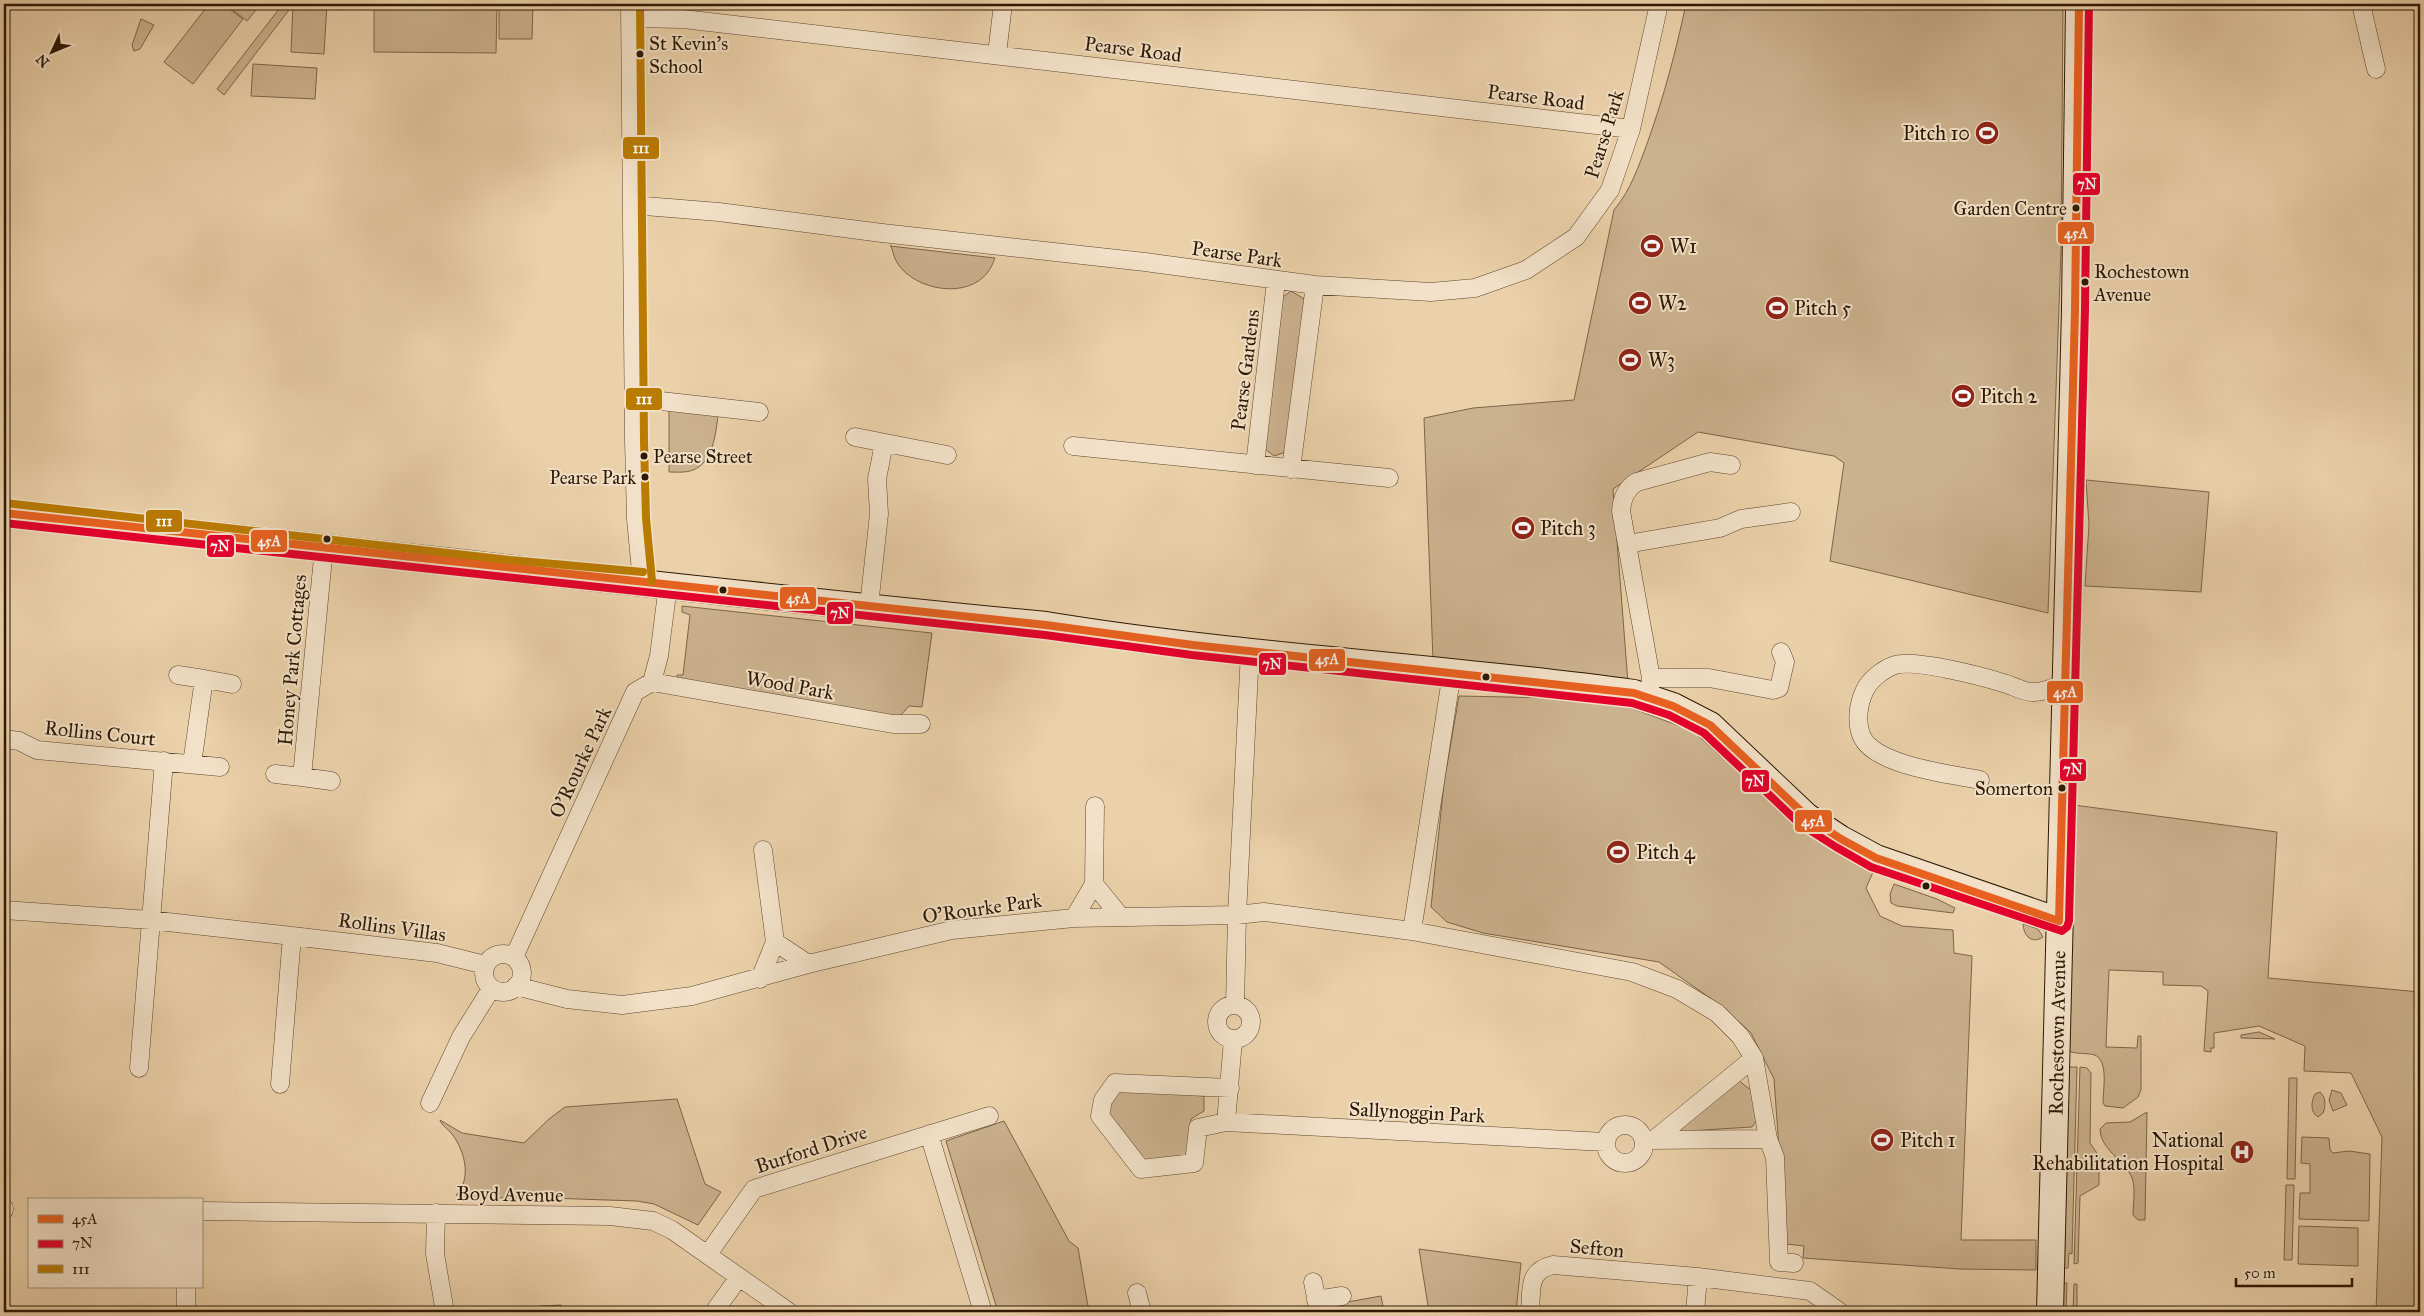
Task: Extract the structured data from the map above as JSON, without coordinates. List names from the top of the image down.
{
  "streets": {
    "street": [
      "Pearse Road",
      "Pearse Park",
      "Pearse Gardens",
      "Honey Park Cottages",
      "Wood Park",
      "Rollins Court",
      "O'Rourke Park",
      "Rollins Villas",
      "Rochestown Avenue",
      "Sallynoggin Park",
      "Burford Drive",
      "Boyd Avenue",
      "Sefton"
    ]
  },
  "crossings": [
    ["Pearse Road", "Pearse Park"],
    ["Pearse Park", "Pearse Gardens"],
    ["Wood Park", "O'Rourke Park"],
    ["Rollins Court", "Rollins Villas"],
    ["O'Rourke Park", "Rollins Villas"],
    ["Burford Drive", "Boyd Avenue"]
  ],
  "places": {
    "other": [
      "St Kevin's School",
      "Garden Centre",
      "Rochestown Avenue",
      "Pearse Street",
      "Pearse Park",
      "Somerton"
    ],
    "sports": [
      "Pitch 10",
      "W1",
      "W2",
      "Pitch 5",
      "W3",
      "Pitch 2",
      "Pitch 3",
      "Pitch 4",
      "Pitch 1"
    ],
    "hospital": ["National Rehabilitation Hospital"]
  },
  "lines": ["transit line 45A", "transit line 7N", "transit line 111"],
  "legend": ["45A", "7N", "111"],
  "scale_bar": "50 m",
  "north": "bottom left"
}
